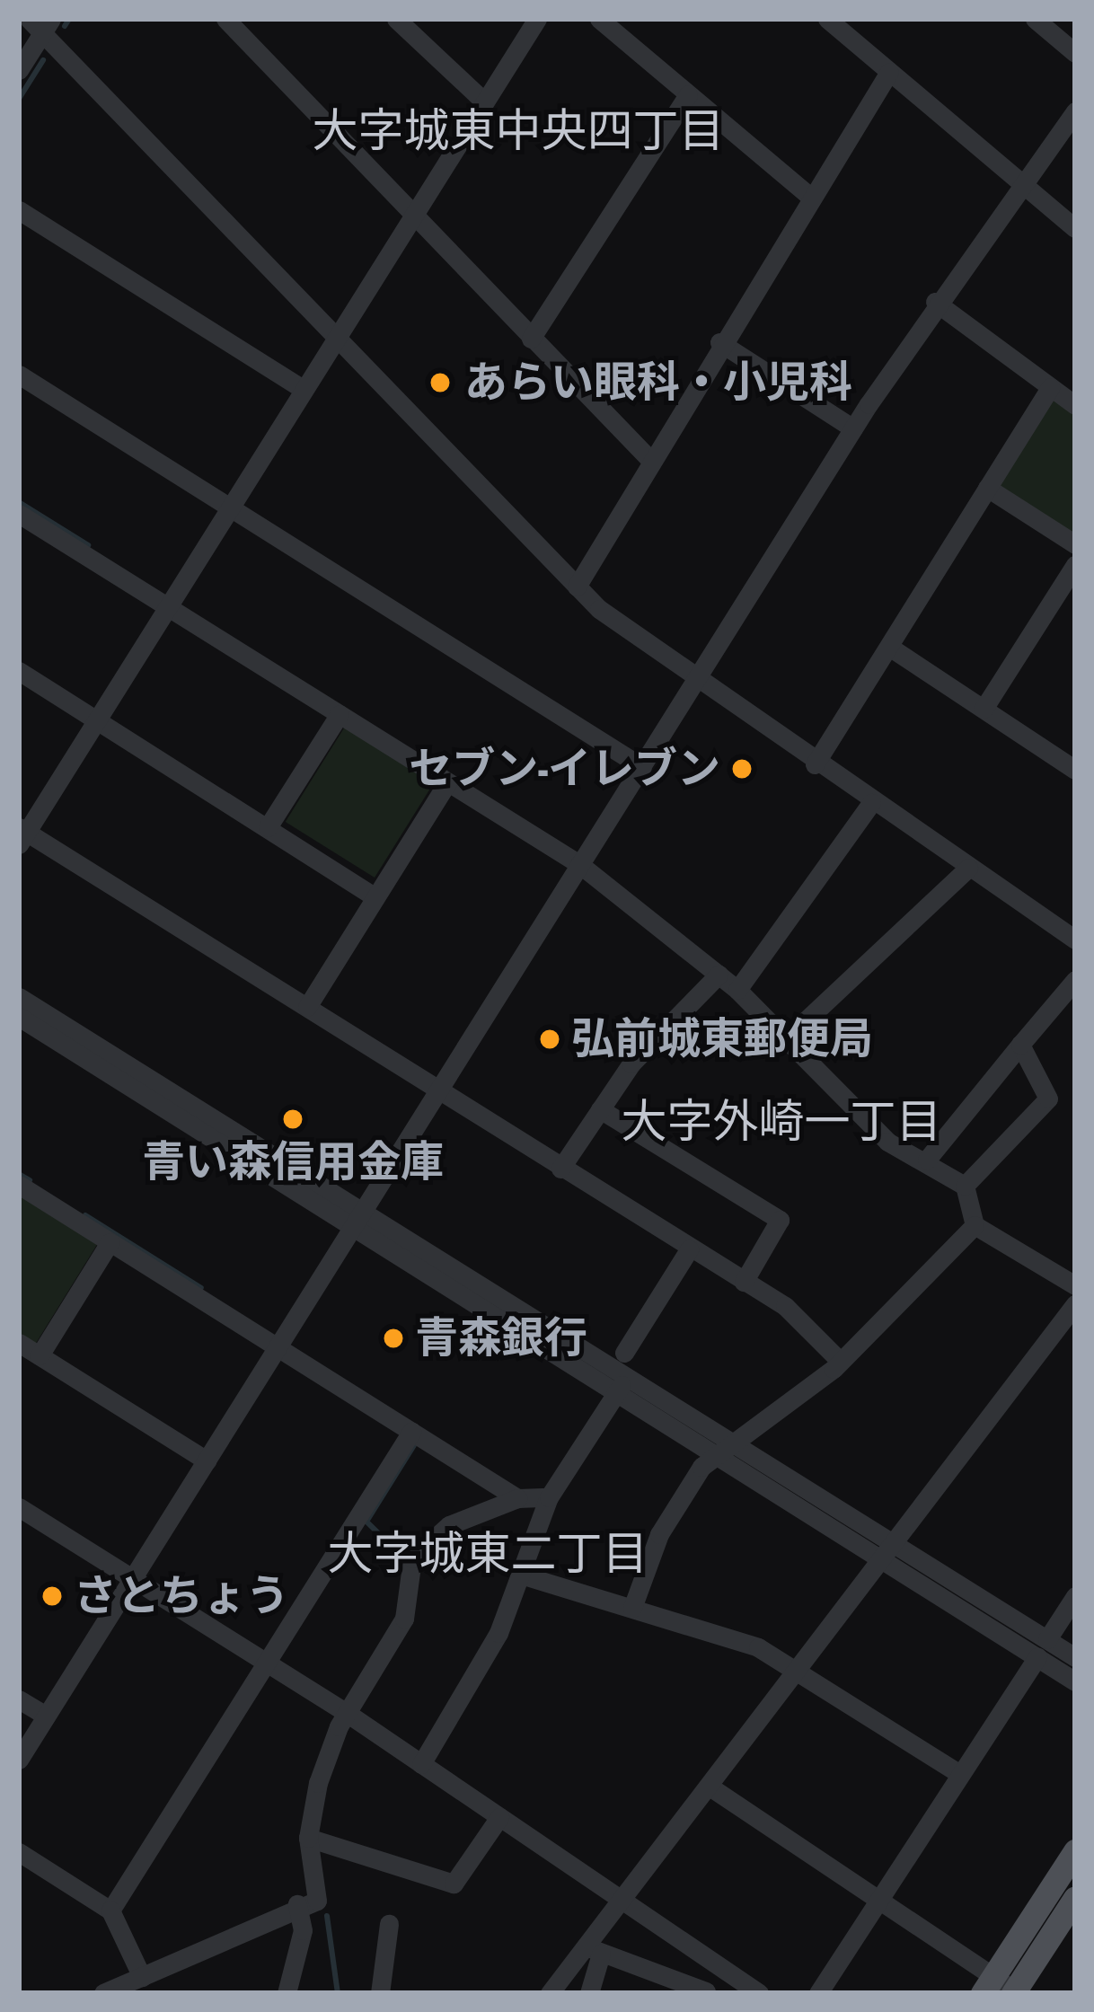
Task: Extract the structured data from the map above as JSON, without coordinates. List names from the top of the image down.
{
  "districts": ["大字城東中央四丁目", "大字外崎一丁目", "大字城東二丁目"],
  "places": [
    "あらい眼科・小児科",
    "セブン-イレブン",
    "弘前城東郵便局",
    "青い森信用金庫",
    "青森銀行",
    "さとちょう"
  ]
}
